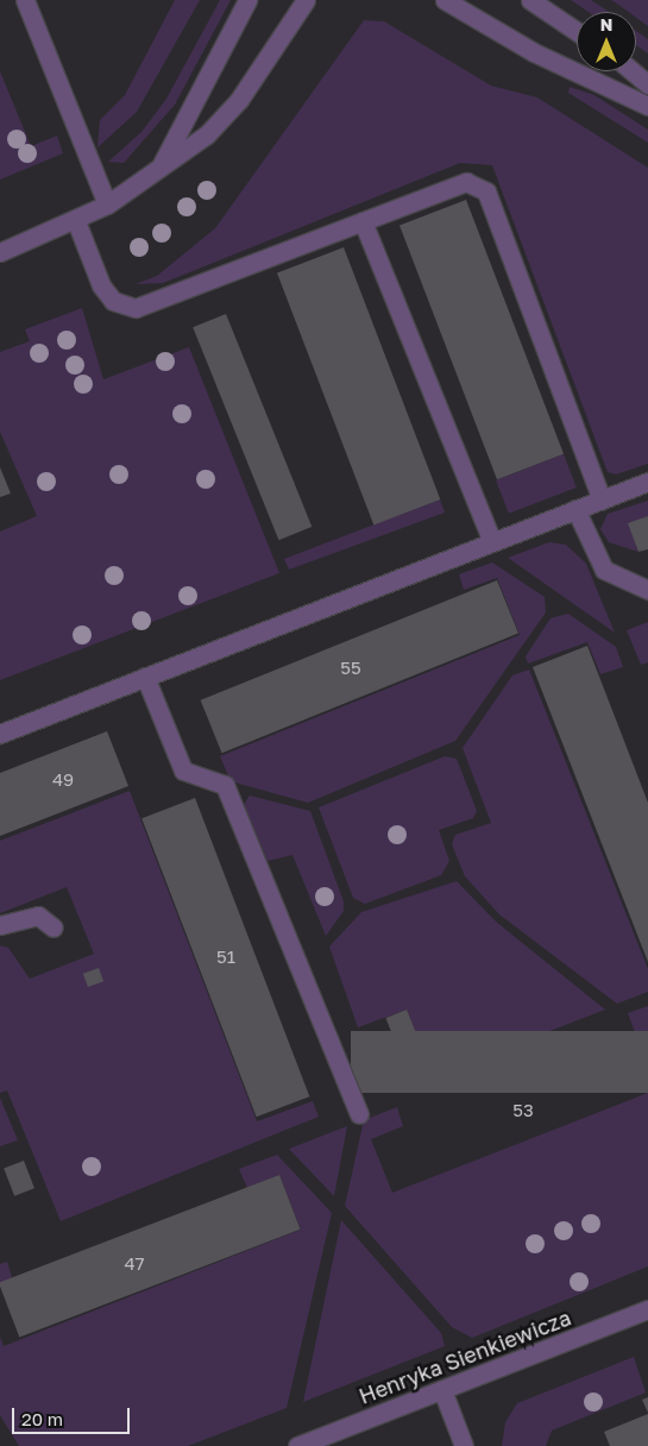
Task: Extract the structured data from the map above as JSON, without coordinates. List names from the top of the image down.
{
  "streets": {
    "street": ["Henryka Sienkiewicza"]
  },
  "house_numbers": [
    "55",
    "49",
    "51",
    "53",
    "47"
  ],
  "scale_bar": "20 m",
  "north": "top"
}
